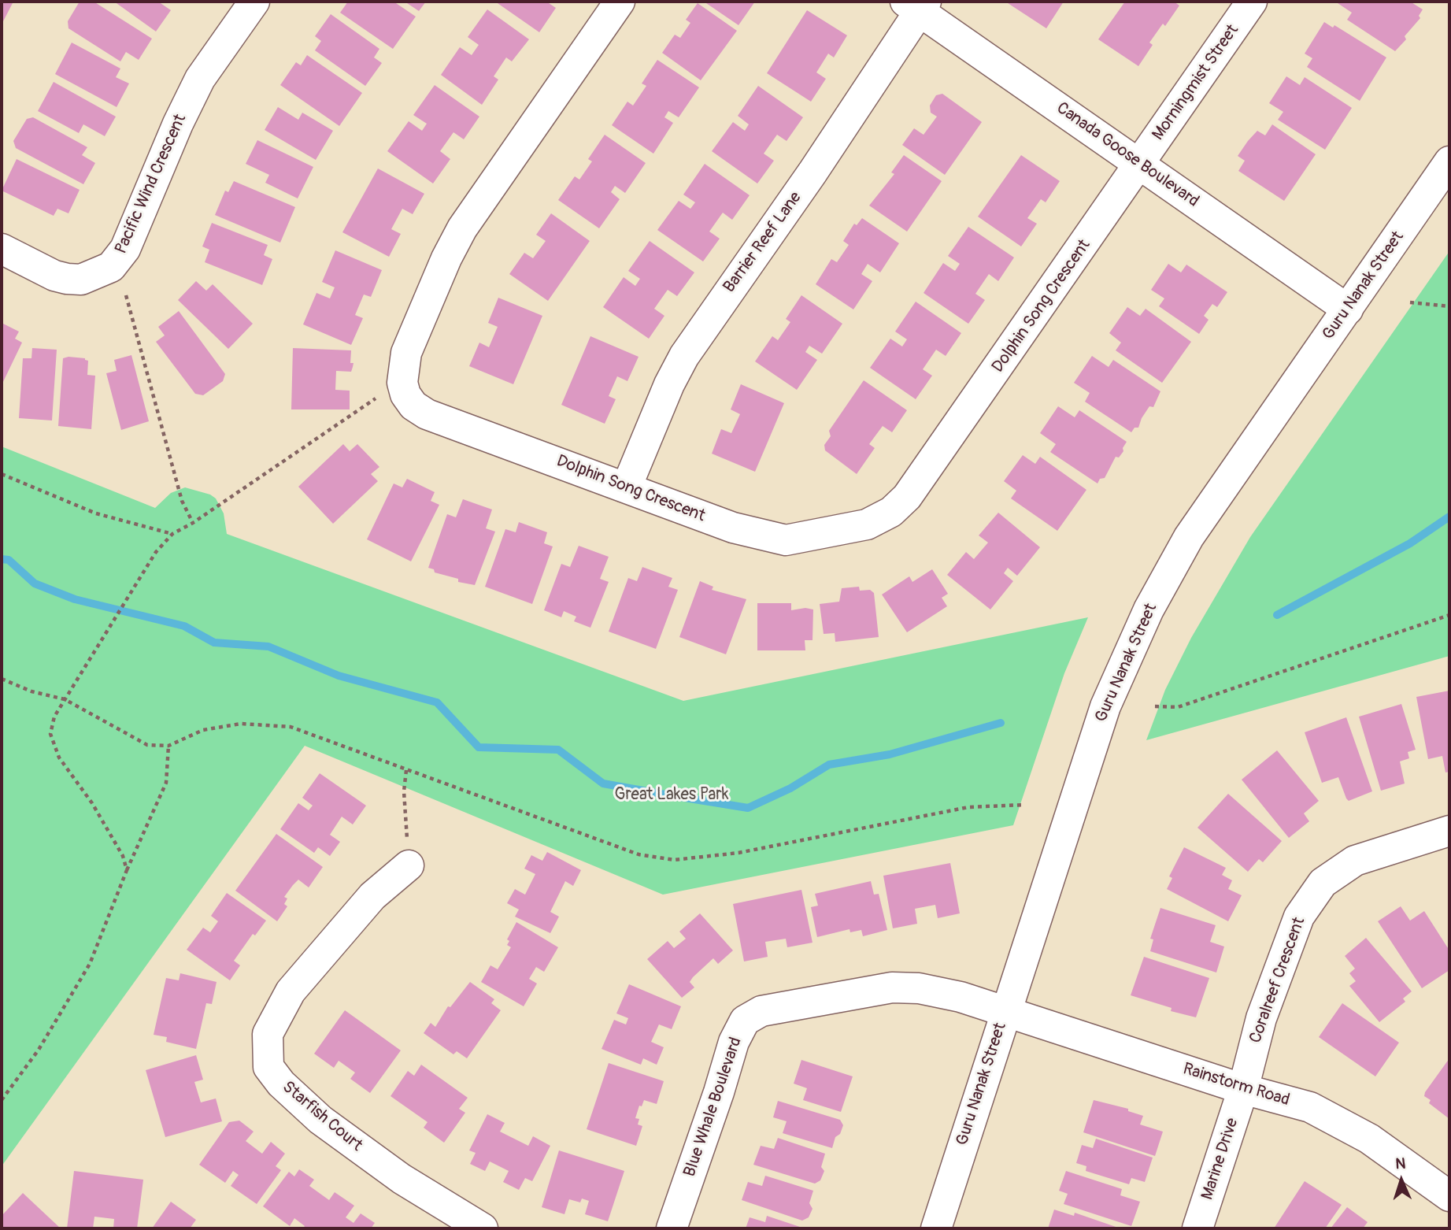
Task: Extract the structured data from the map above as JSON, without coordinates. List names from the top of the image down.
{
  "streets": {
    "street": [
      "Morningmist Street",
      "Canada Goose Boulevard",
      "Pacific Wind Crescent",
      "Barrier Reef Lane",
      "Guru Nanak Street",
      "Dolphin Song Crescent",
      "Coralreef Crescent",
      "Rainstorm Road",
      "Blue Whale Boulevard",
      "Starfish Court",
      "Marine Drive"
    ]
  },
  "crossings": [
    ["Morningmist Street", "Canada Goose Boulevard"],
    ["Morningmist Street", "Dolphin Song Crescent"],
    ["Canada Goose Boulevard", "Barrier Reef Lane"],
    ["Canada Goose Boulevard", "Guru Nanak Street"],
    ["Canada Goose Boulevard", "Dolphin Song Crescent"],
    ["Barrier Reef Lane", "Dolphin Song Crescent"],
    ["Guru Nanak Street", "Rainstorm Road"],
    ["Guru Nanak Street", "Blue Whale Boulevard"],
    ["Coralreef Crescent", "Rainstorm Road"],
    ["Coralreef Crescent", "Marine Drive"],
    ["Rainstorm Road", "Blue Whale Boulevard"],
    ["Rainstorm Road", "Marine Drive"]
  ],
  "parks": ["Great Lakes Park"],
  "north": "top"
}
